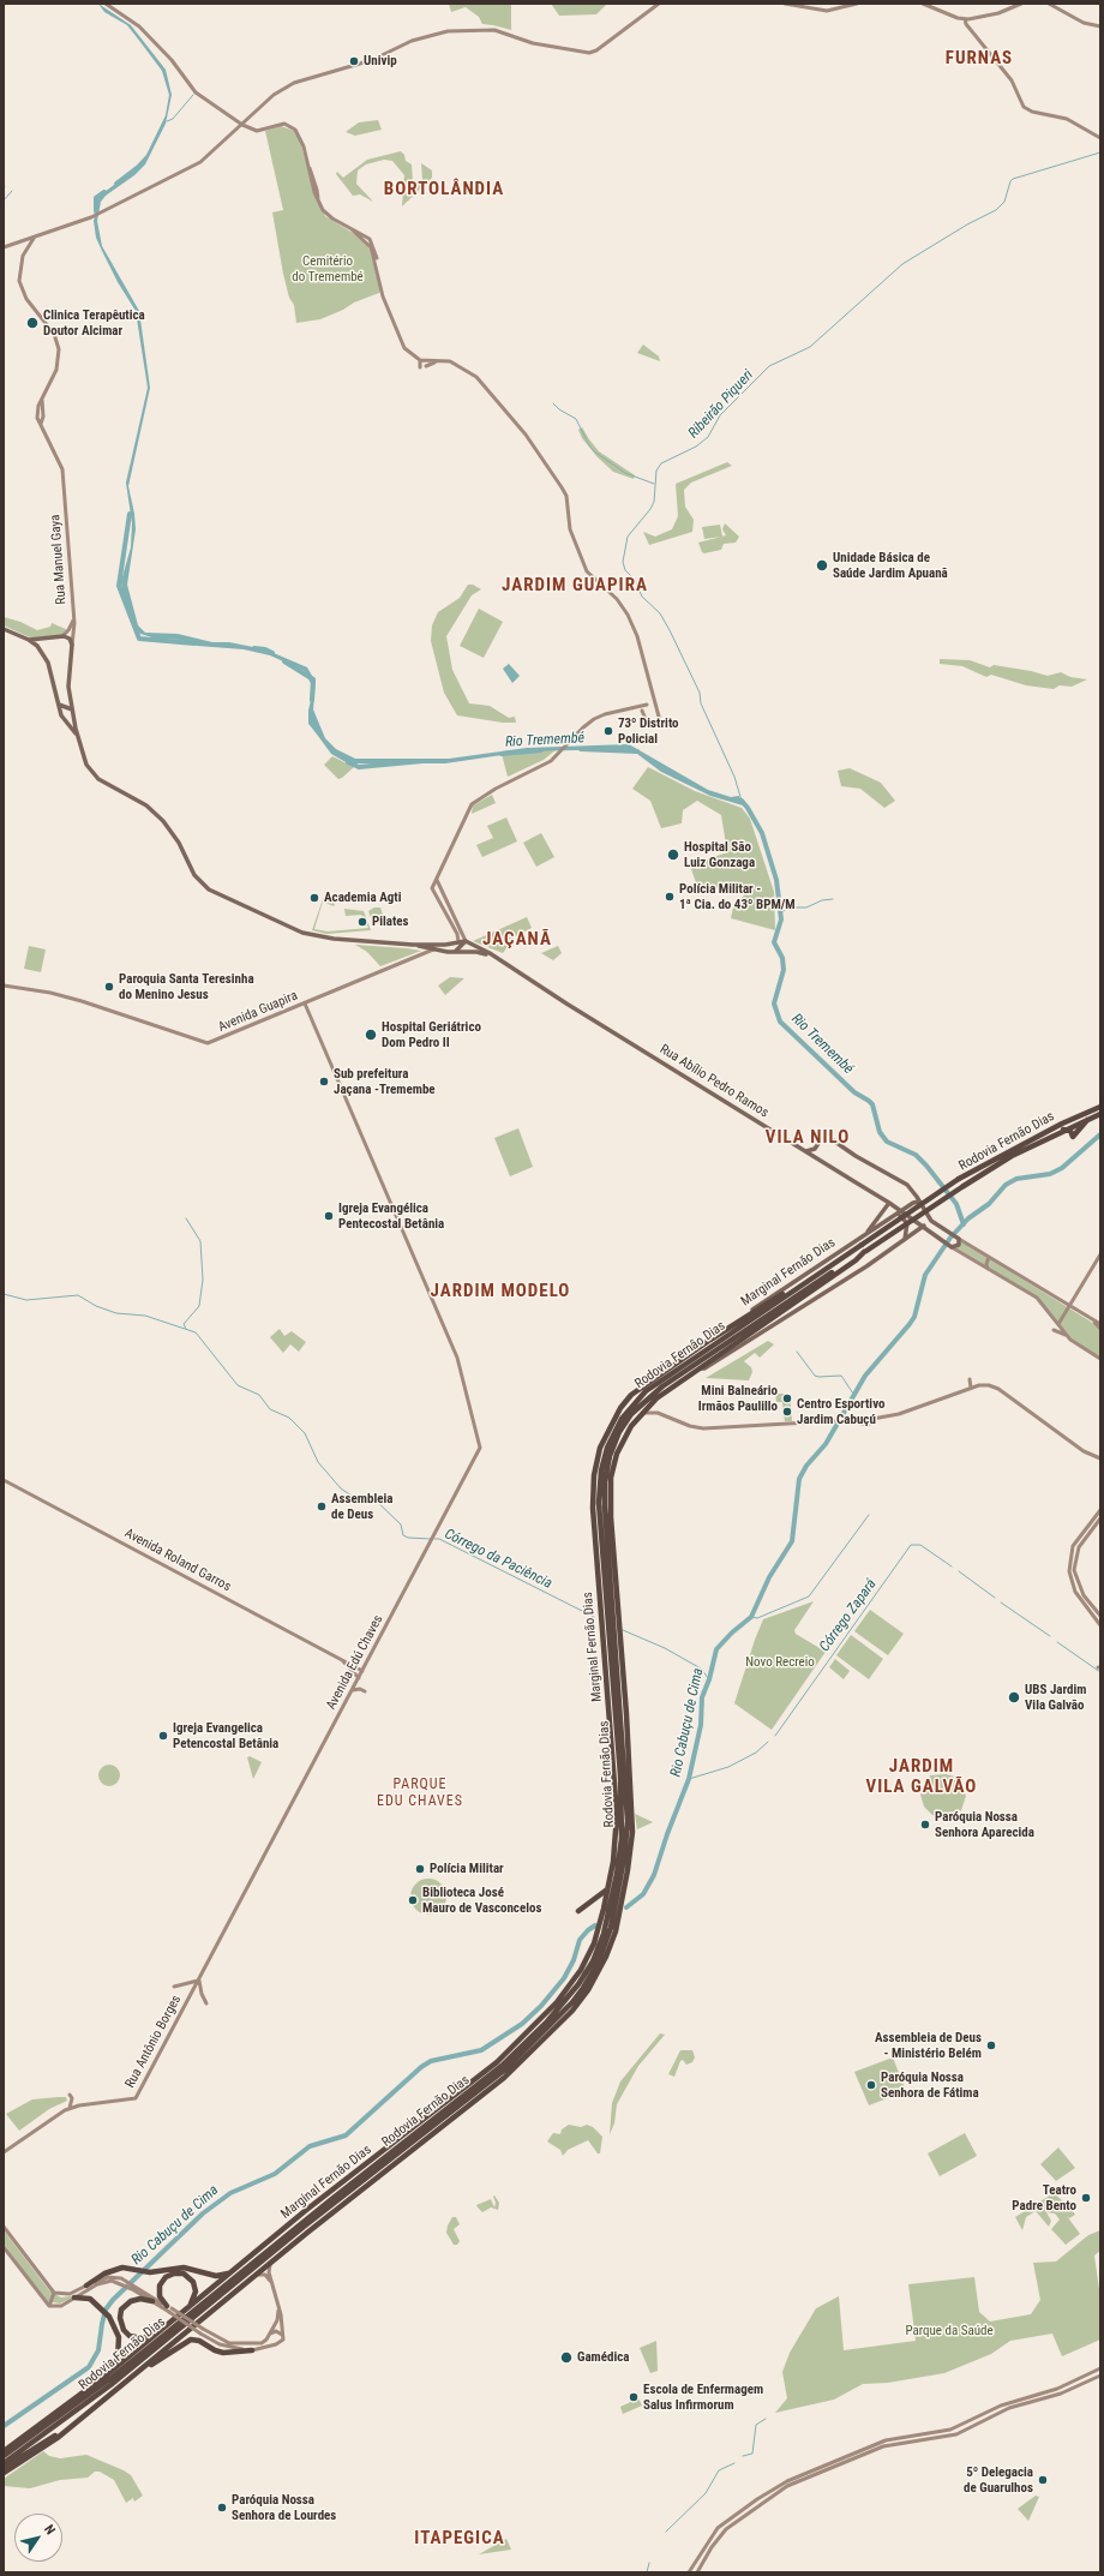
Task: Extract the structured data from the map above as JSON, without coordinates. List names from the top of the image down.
{
  "streets": {
    "highway": ["Rodovia Fernão Dias", "Marginal Fernão Dias"],
    "main road": [
      "Rua Manuel Gaya",
      "Avenida Guapira",
      "Rua Abílio Pedro Ramos",
      "Avenida Roland Garros",
      "Avenida Edú Chaves",
      "Rua Antônio Borges"
    ]
  },
  "crossings": [
    ["Avenida Guapira", "Avenida Edú Chaves"],
    ["Rua Abílio Pedro Ramos", "Marginal Fernão Dias"],
    ["Rodovia Fernão Dias", "Marginal Fernão Dias"],
    ["Avenida Roland Garros", "Avenida Edú Chaves"],
    ["Avenida Edú Chaves", "Rua Antônio Borges"]
  ],
  "districts": [
    "FURNAS",
    "BORTOLÂNDIA",
    "JARDIM GUAPIRA",
    "JAÇANÃ",
    "VILA NILO",
    "JARDIM MODELO",
    "JARDIM VILA GALVÃO",
    "PARQUE EDU CHAVES",
    "ITAPEGICA"
  ],
  "water": [
    "Ribeirão Piqueri",
    "Rio Tremembé",
    "Córrego da Paciência",
    "Córrego Zapará",
    "Rio Cabuçu de Cima"
  ],
  "parks": ["Cemitério do Tremembé", "Novo Recreio", "Parque da Saúde"],
  "places": [
    "Univip",
    "Clinica Terapêutica Doutor Alcimar",
    "Unidade Básica de Saúde Jardim Apuanã",
    "73º Distrito Policial",
    "Hospital São Luiz Gonzaga",
    "Polícia Militar - 1ª Cia. do 43º BPM/M",
    "Academia Agti",
    "Pilates",
    "Paroquia Santa Teresinha do Menino Jesus",
    "Hospital Geriátrico Dom Pedro II",
    "Sub prefeitura Jaçana -Tremembe",
    "Igreja Evangélica Pentecostal Betânia",
    "Mini Balneário Irmãos Paulillo",
    "Centro Esportivo Jardim Cabuçú",
    "Assembleia de Deus",
    "UBS Jardim Vila Galvão",
    "Igreja Evangelica Petencostal Betânia",
    "Paróquia Nossa Senhora Aparecida",
    "Polícia Militar",
    "Biblioteca José Mauro de Vasconcelos",
    "Assembleia de Deus - Ministério Belém",
    "Paróquia Nossa Senhora de Fátima",
    "Teatro Padre Bento",
    "Gamédica",
    "Escola de Enfermagem Salus Infirmorum",
    "5º Delegacia de Guarulhos",
    "Paróquia Nossa Senhora de Lourdes"
  ],
  "north": "top right"
}
